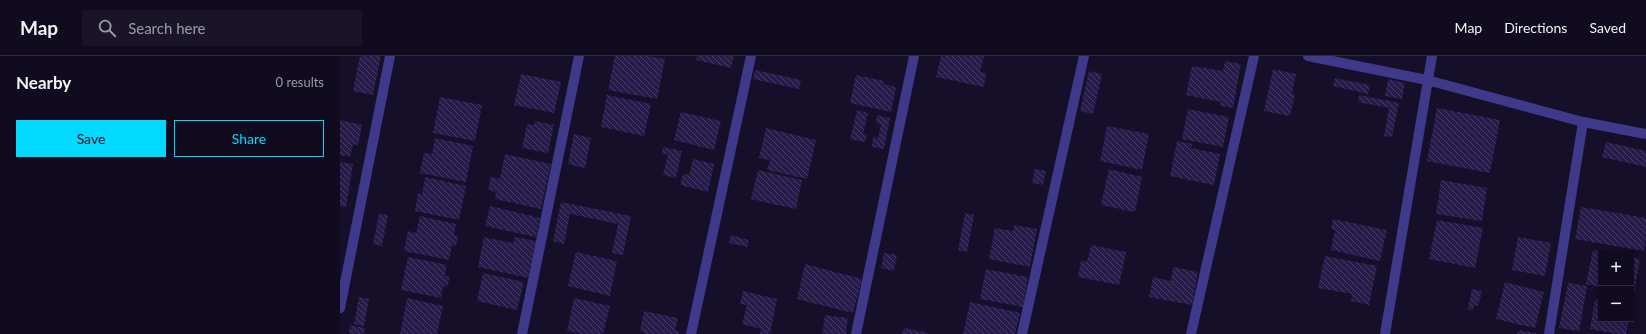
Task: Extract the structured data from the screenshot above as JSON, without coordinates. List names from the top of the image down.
{
  "page": {
    "header": "Map",
    "search": "Search here",
    "nav": ["Map", "Directions", "Saved"],
    "heading": ["Nearby", "0 results"],
    "buttons": ["Save", "Share"],
    "map_buttons": ["+", "−"]
  }
}
